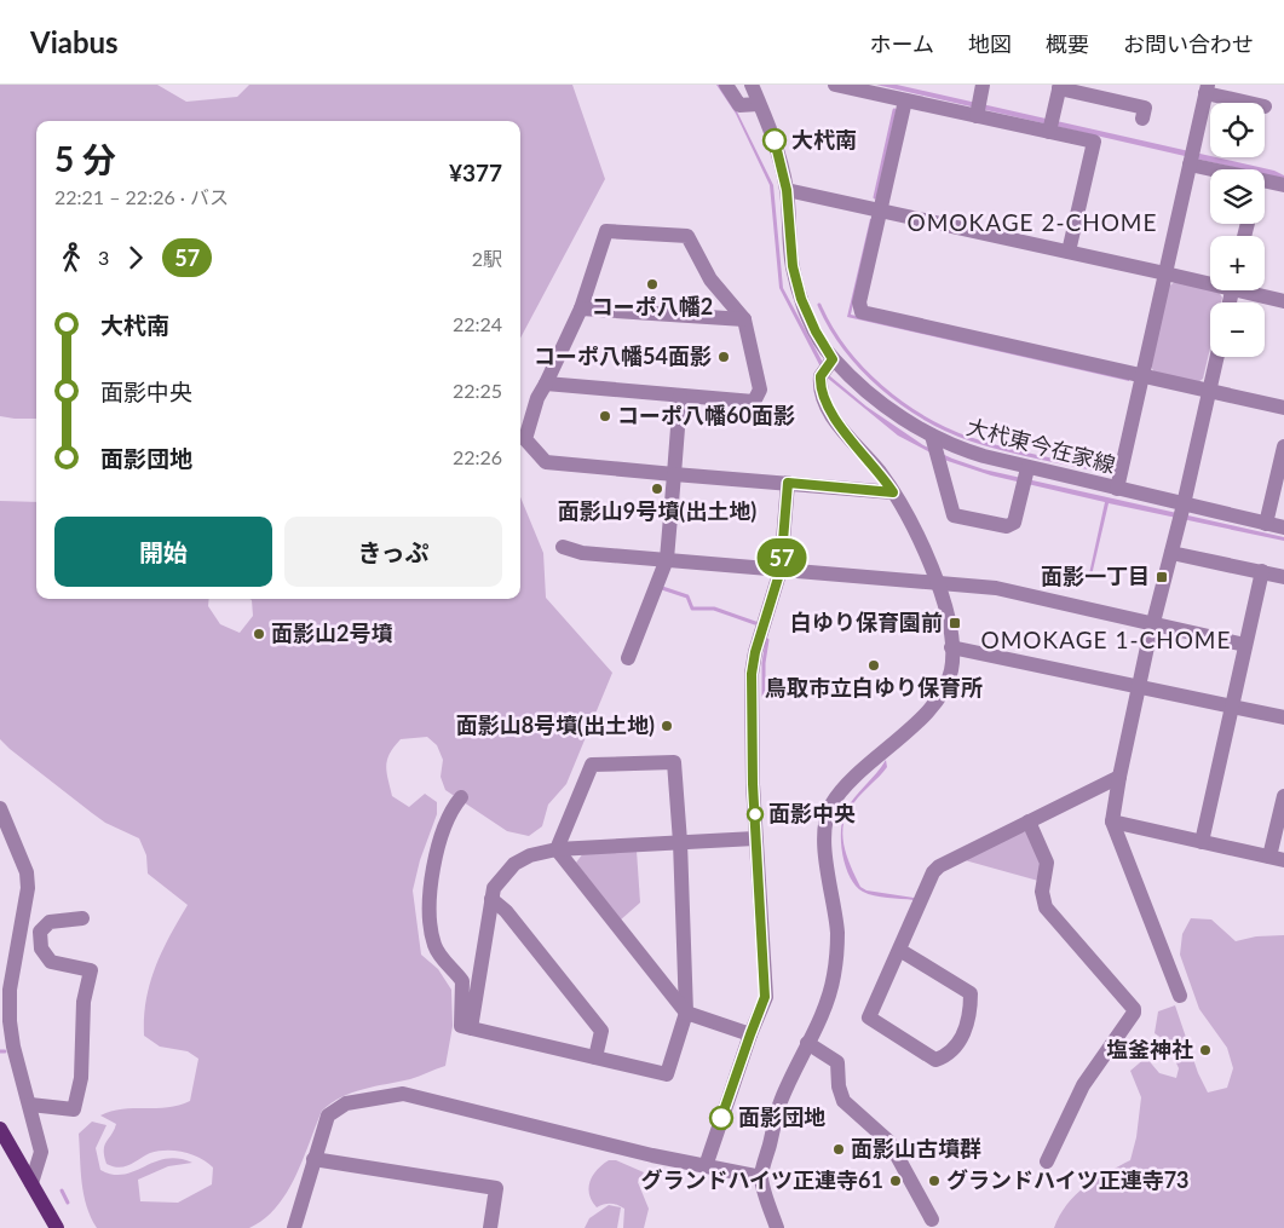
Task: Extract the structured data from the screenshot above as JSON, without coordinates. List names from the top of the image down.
{
  "streets": {
    "street": ["大杙東今在家線"]
  },
  "districts": ["OMOKAGE 2-CHOME", "OMOKAGE 1-CHOME"],
  "places": {
    "other": [
      "大杙南",
      "コーポ八幡2",
      "コーポ八幡54面影",
      "コーポ八幡60面影",
      "面影山9号墳(出土地)",
      "面影山2号墳",
      "鳥取市立白ゆり保育所",
      "面影山8号墳(出土地)",
      "面影中央",
      "塩釜神社",
      "面影団地",
      "面影山古墳群",
      "グランドハイツ正連寺61",
      "グランドハイツ正連寺73"
    ],
    "transit": ["面影一丁目", "白ゆり保育園前"]
  },
  "lines": ["bus line 57"],
  "page": {
    "header": "Viabus",
    "nav": [
      "ホーム",
      "地図",
      "概要",
      "お問い合わせ"
    ],
    "on_map": "57",
    "map_buttons": ["+", "−"],
    "heading": ["5 分", "22:21 – 22:26 · バス", "¥377"],
    "legs": ["3", "57", "2駅"],
    "list": [
      {
        "name": "大杙南",
        "value": "22:24"
      },
      {
        "name": "面影中央",
        "value": "22:25"
      },
      {
        "name": "面影団地",
        "value": "22:26"
      }
    ],
    "buttons": ["開始", "きっぷ"]
  }
}
